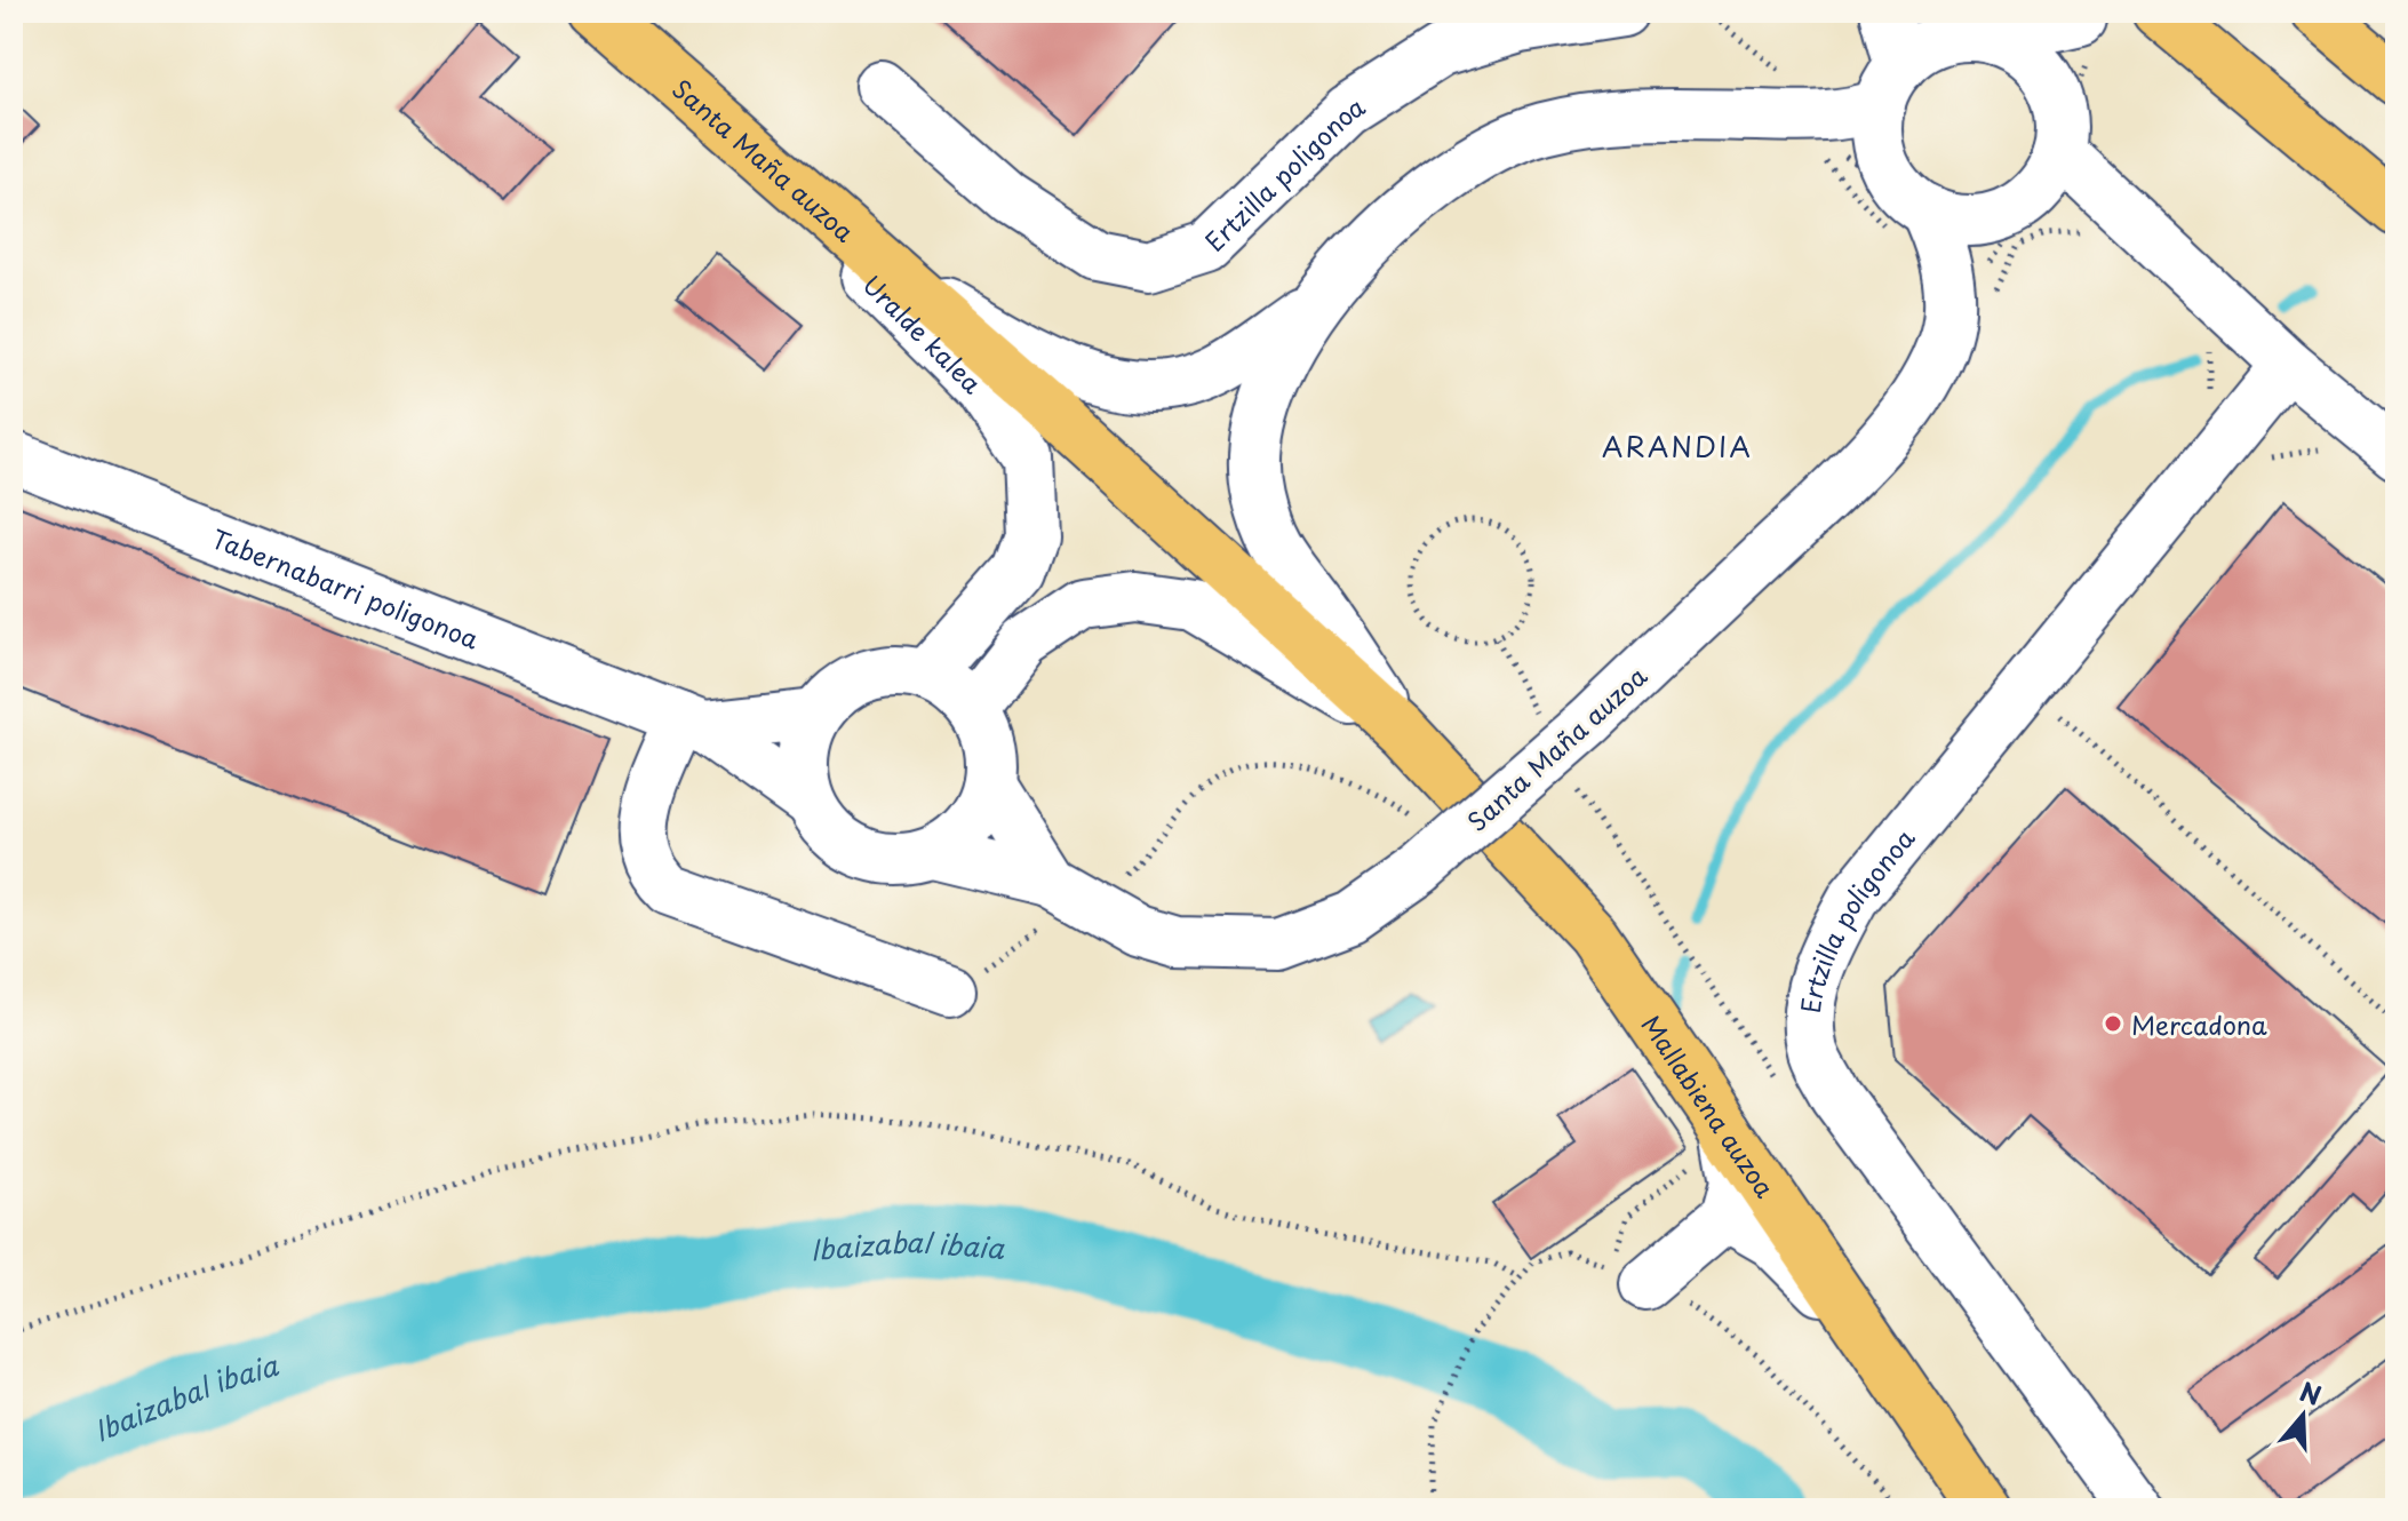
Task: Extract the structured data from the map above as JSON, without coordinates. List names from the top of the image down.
{
  "streets": {
    "highway": ["Santa Maña auzoa", "Mallabiena auzoa"],
    "street": ["Ertzilla poligonoa", "Uralde kalea", "Tabernabarri poligonoa"]
  },
  "crossings": [
    ["Santa Maña auzoa", "Uralde kalea"],
    ["Santa Maña auzoa", "Mallabiena auzoa"]
  ],
  "districts": ["ARANDIA"],
  "water": ["Ibaizabal ibaia"],
  "places": ["Mercadona"],
  "north": "top"
}
